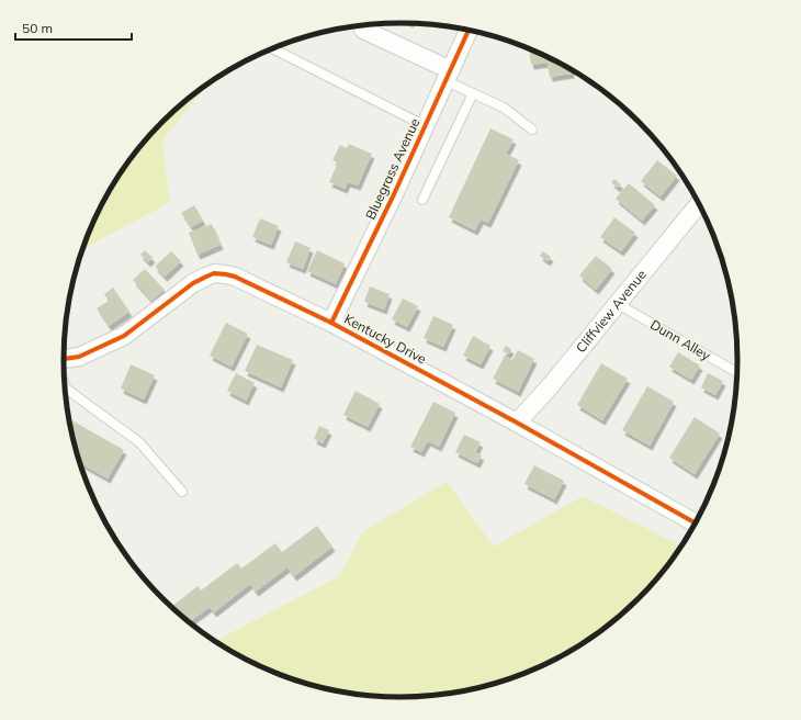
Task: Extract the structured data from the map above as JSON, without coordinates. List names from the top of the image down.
{
  "streets": {
    "street": ["Bluegrass Avenue", "Cliffview Avenue", "Kentucky Drive"],
    "lane": ["Dunn Alley"]
  },
  "crossings": [
    ["Bluegrass Avenue", "Kentucky Drive"],
    ["Cliffview Avenue", "Kentucky Drive"],
    ["Cliffview Avenue", "Dunn Alley"]
  ],
  "scale_bar": "50 m"
}
